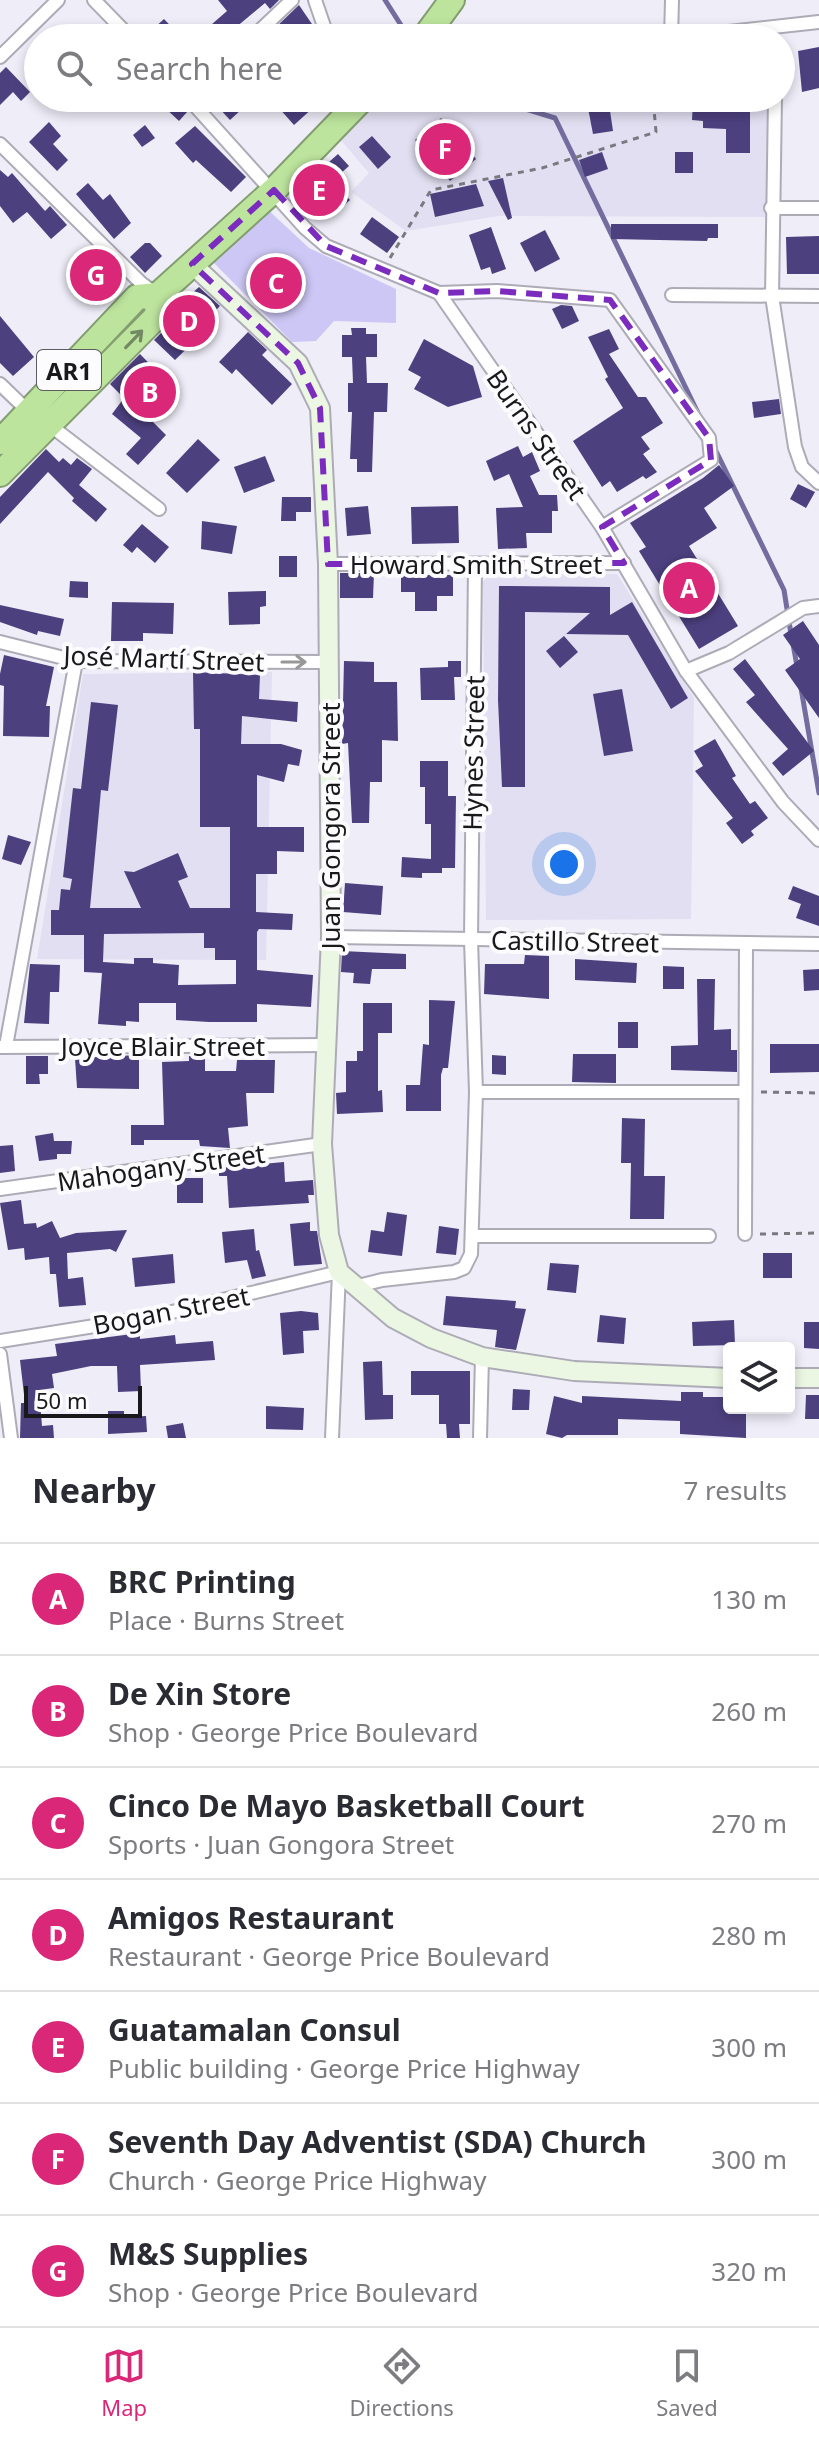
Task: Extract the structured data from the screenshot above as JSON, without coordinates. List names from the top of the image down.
{
  "streets": {
    "highway": ["AR1"],
    "street": [
      "Burns Street",
      "Howard Smith Street",
      "José Martí Street",
      "Hynes Street",
      "Juan Gongora Street",
      "Castillo Street",
      "Joyce Blair Street",
      "Mahogany Street",
      "Bogan Street"
    ]
  },
  "crossings": [
    ["AR1", "Juan Gongora Street"],
    ["Burns Street", "Howard Smith Street"],
    ["Howard Smith Street", "Hynes Street"],
    ["Howard Smith Street", "Juan Gongora Street"],
    ["José Martí Street", "Juan Gongora Street"],
    ["Hynes Street", "Castillo Street"],
    ["Juan Gongora Street", "Castillo Street"],
    ["Juan Gongora Street", "Joyce Blair Street"],
    ["Juan Gongora Street", "Mahogany Street"],
    ["Juan Gongora Street", "Bogan Street"]
  ],
  "one_way": ["José Martí Street"],
  "scale_bar": "50 m",
  "page": {
    "search": "Search here",
    "pins": [
      "F",
      "E",
      "G",
      "C",
      "D",
      "B",
      "A"
    ],
    "scale": "50 m",
    "heading": ["Nearby", "7 results"],
    "list": [
      {
        "mark": "A",
        "name": "BRC Printing",
        "note": "Place · Burns Street",
        "value": "130 m"
      },
      {
        "mark": "B",
        "name": "De Xin Store",
        "note": "Shop · George Price Boulevard",
        "value": "260 m"
      },
      {
        "mark": "C",
        "name": "Cinco De Mayo Basketball Court",
        "note": "Sports · Juan Gongora Street",
        "value": "270 m"
      },
      {
        "mark": "D",
        "name": "Amigos Restaurant",
        "note": "Restaurant · George Price Boulevard",
        "value": "280 m"
      },
      {
        "mark": "E",
        "name": "Guatamalan Consul",
        "note": "Public building · George Price Highway",
        "value": "300 m"
      },
      {
        "mark": "F",
        "name": "Seventh Day Adventist (SDA) Church",
        "note": "Church · George Price Highway",
        "value": "300 m"
      },
      {
        "mark": "G",
        "name": "M&S Supplies",
        "note": "Shop · George Price Boulevard",
        "value": "320 m"
      }
    ],
    "nav": ["Map", "Directions", "Saved"]
  }
}
